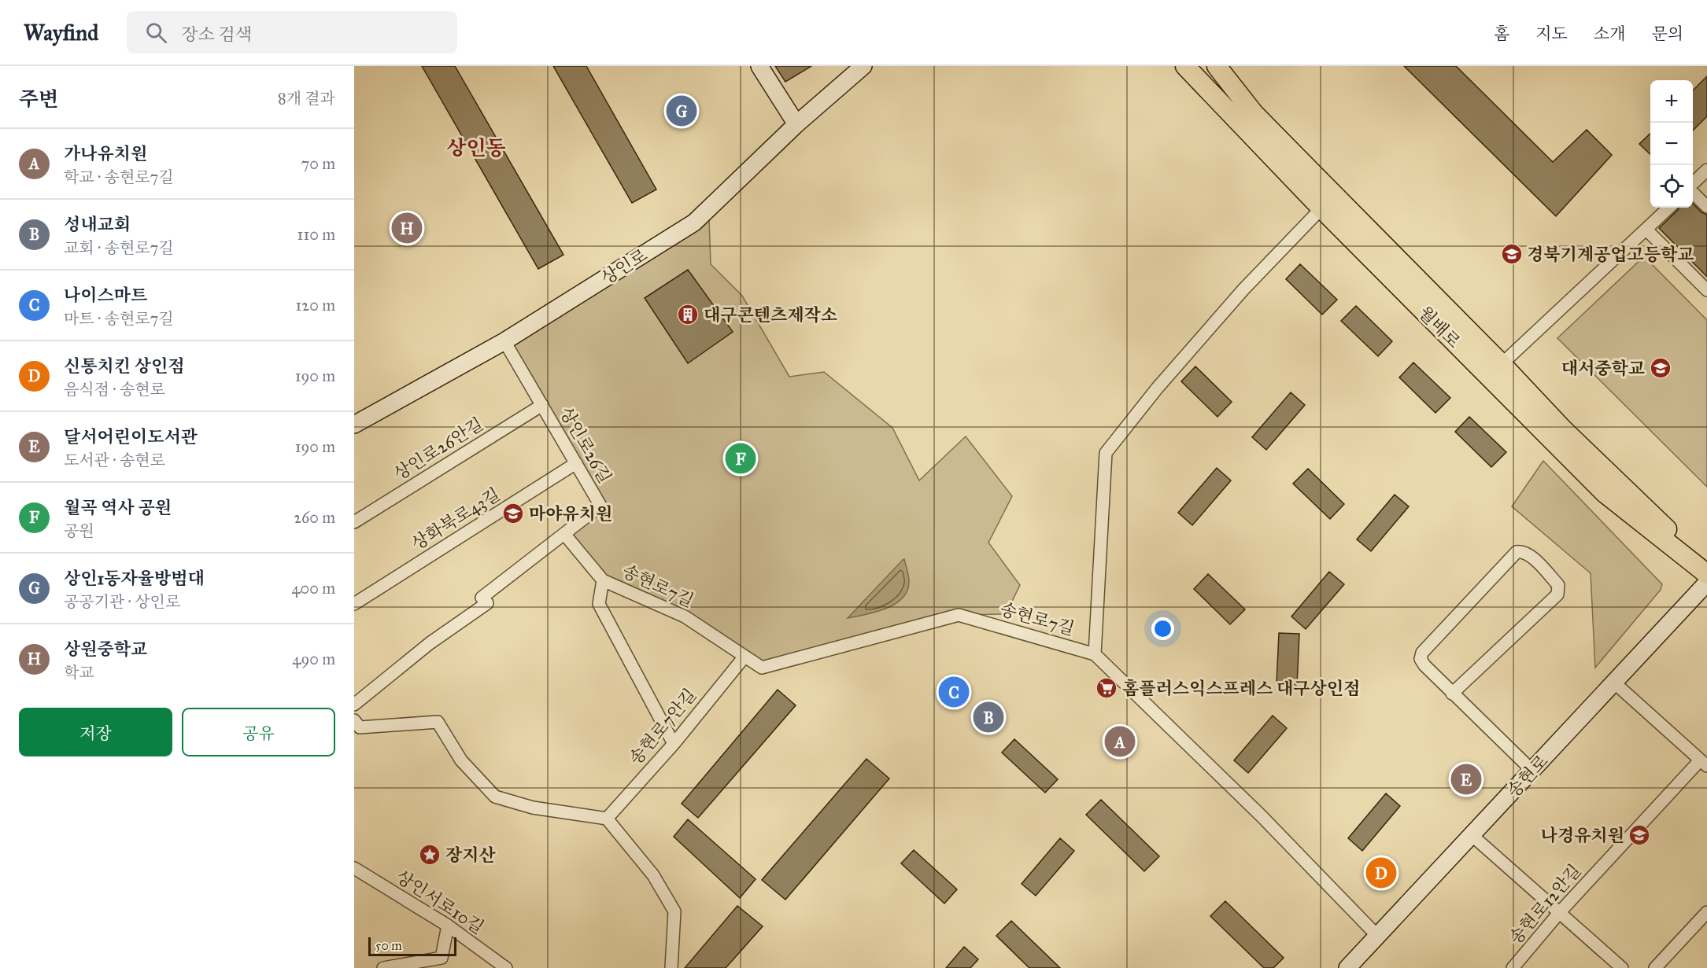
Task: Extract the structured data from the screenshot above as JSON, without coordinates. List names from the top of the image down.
{
  "streets": {
    "main road": ["상인로", "월배로", "송현로"],
    "street": [
      "상인로26길",
      "상인로26안길",
      "상화북로43길",
      "송현로7길",
      "송현로7안길",
      "상인서로10길",
      "송현로12안길"
    ]
  },
  "crossings": [
    ["상인로", "상인로26길"],
    ["상인로26길", "상인로26안길"],
    ["상인로26길", "상화북로43길"],
    ["상인로26길", "송현로7길"],
    ["송현로7길", "송현로7안길"],
    ["송현로7길", "송현로"]
  ],
  "districts": ["상인동"],
  "places": {
    "school or university": [
      "경북기계공업고등학교",
      "대서중학교",
      "마야유치원",
      "나경유치원"
    ],
    "building": ["대구콘텐츠제작소"],
    "supermarket": ["홈플러스익스프레스 대구상인점"],
    "place": ["장지산"]
  },
  "scale_bar": "50 m",
  "page": {
    "header": "Wayfind",
    "search": "장소 검색",
    "nav": [
      "홈",
      "지도",
      "소개",
      "문의"
    ],
    "heading": ["주변", "8개 결과"],
    "map_buttons": ["+", "−"],
    "pins": [
      "G",
      "H",
      "F",
      "C",
      "B",
      "A",
      "E",
      "D"
    ],
    "list": [
      {
        "mark": "A",
        "name": "가나유치원",
        "note": "학교 · 송현로7길",
        "value": "70 m"
      },
      {
        "mark": "B",
        "name": "성내교회",
        "note": "교회 · 송현로7길",
        "value": "110 m"
      },
      {
        "mark": "C",
        "name": "나이스마트",
        "note": "마트 · 송현로7길",
        "value": "120 m"
      },
      {
        "mark": "D",
        "name": "신통치킨 상인점",
        "note": "음식점 · 송현로",
        "value": "190 m"
      },
      {
        "mark": "E",
        "name": "달서어린이도서관",
        "note": "도서관 · 송현로",
        "value": "190 m"
      },
      {
        "mark": "F",
        "name": "월곡 역사 공원",
        "note": "공원",
        "value": "260 m"
      },
      {
        "mark": "G",
        "name": "상인1동자율방범대",
        "note": "공공기관 · 상인로",
        "value": "400 m"
      },
      {
        "mark": "H",
        "name": "상원중학교",
        "note": "학교",
        "value": "490 m"
      }
    ],
    "buttons": ["저장", "공유"],
    "scale": "50 m"
  }
}
